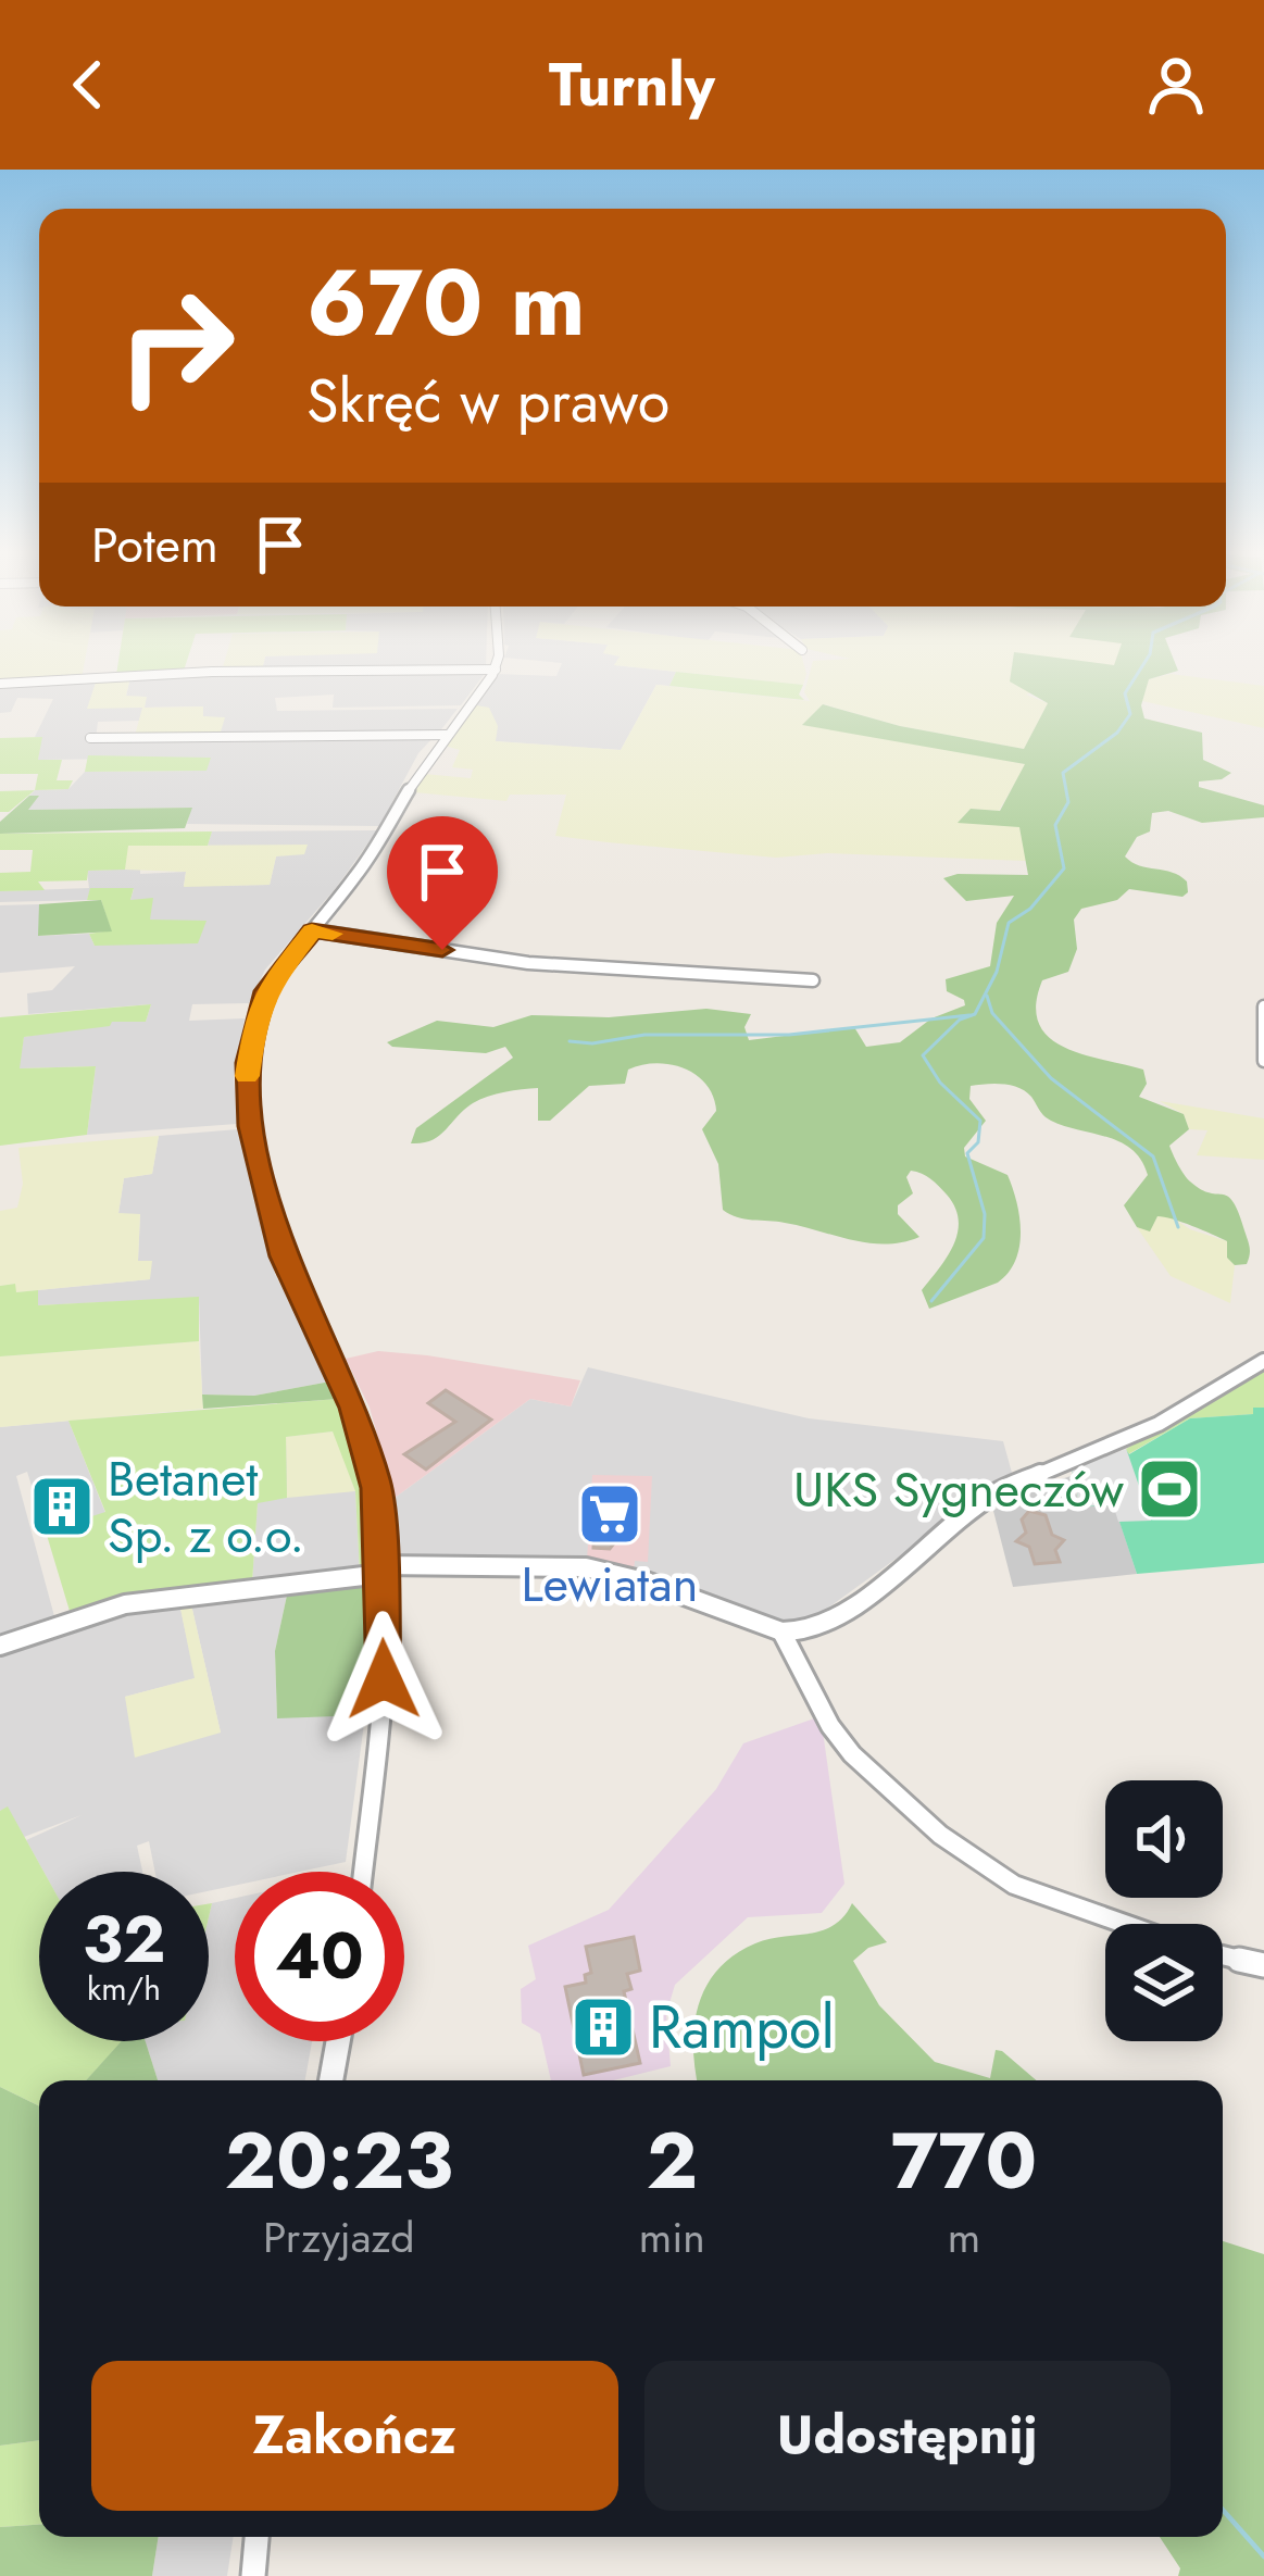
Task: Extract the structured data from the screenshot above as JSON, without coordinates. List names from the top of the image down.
{
  "places": {
    "sports": ["UKS Sygneczów"],
    "building": ["Betanet Sp. z o.o.", "Rampol"],
    "supermarket": ["Lewiatan"]
  },
  "page": {
    "header": "Turnly",
    "turn": ["670 m", "Skręć w prawo"],
    "then": "Potem",
    "speed": "32 km/h",
    "limit": "40",
    "eta": [
      "20:23",
      "Przyjazd",
      "2",
      "min",
      "770",
      "m"
    ],
    "buttons": ["Zakończ", "Udostępnij"]
  }
}
